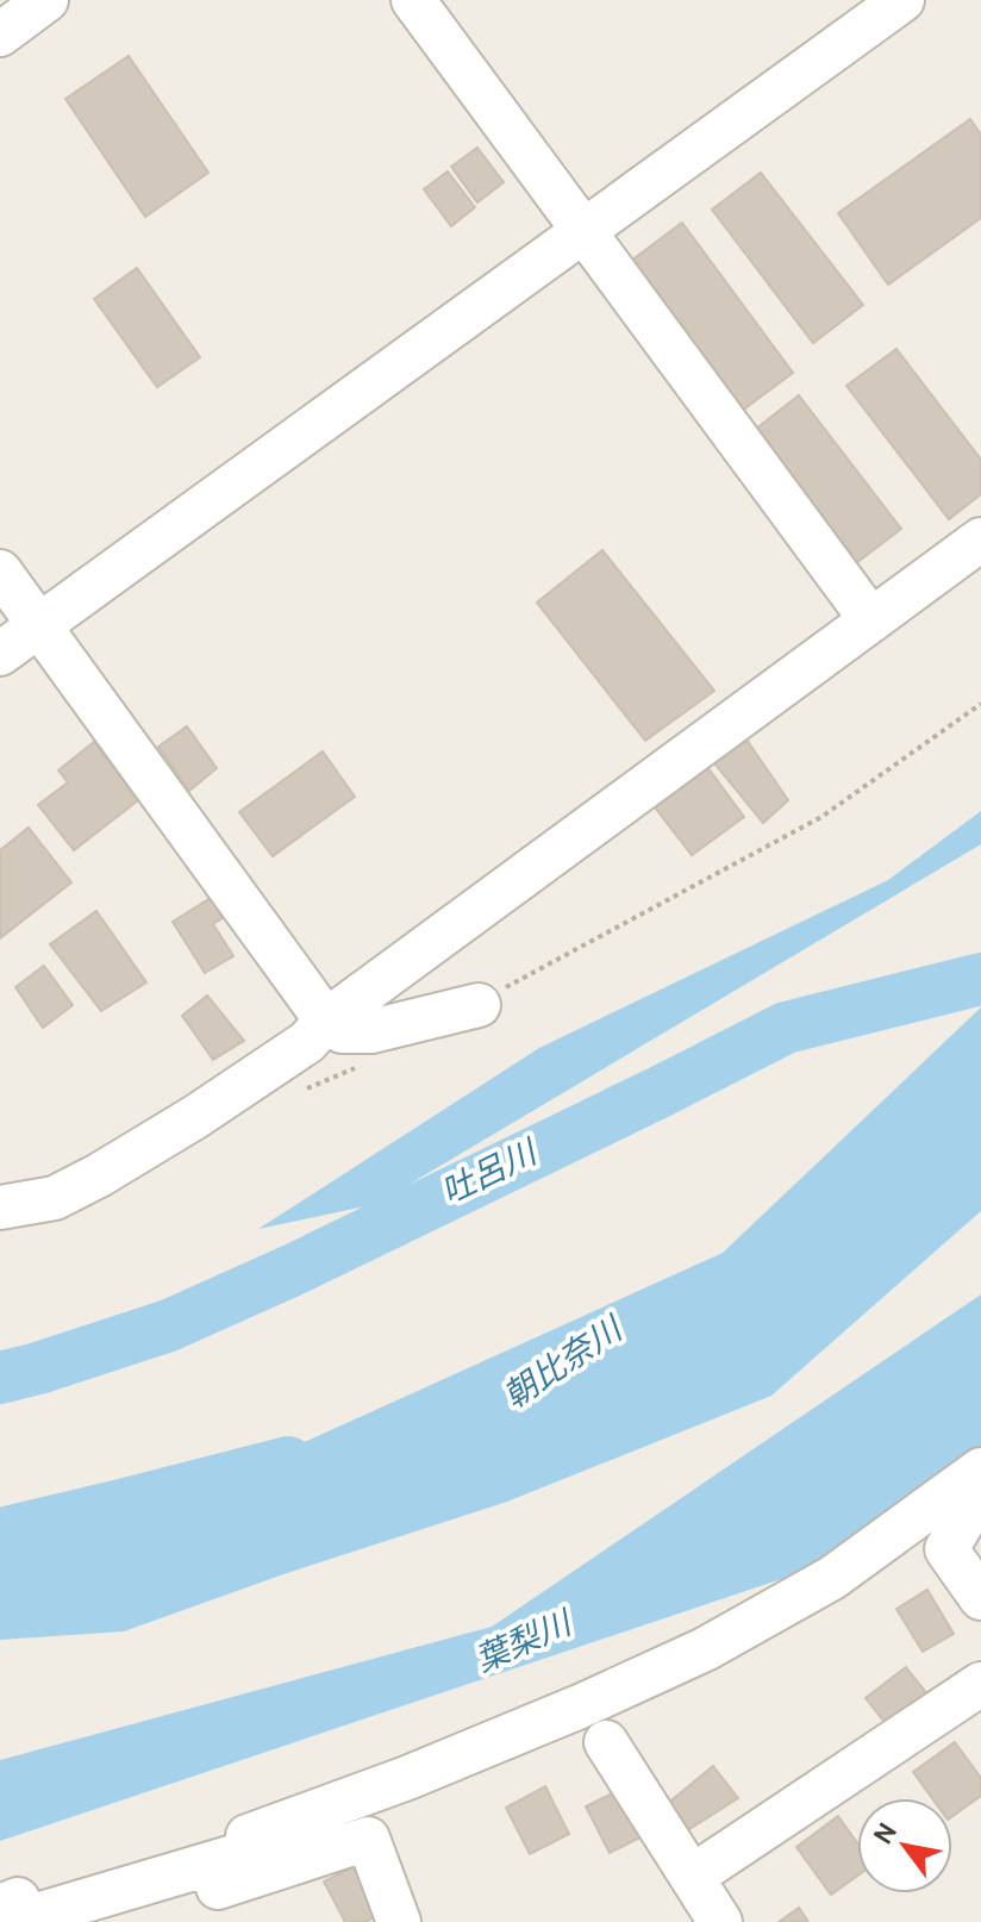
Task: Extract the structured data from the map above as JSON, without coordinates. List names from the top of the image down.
{
  "water": ["吐呂川", "朝比奈川", "葉梨川"],
  "north": "top left"
}
